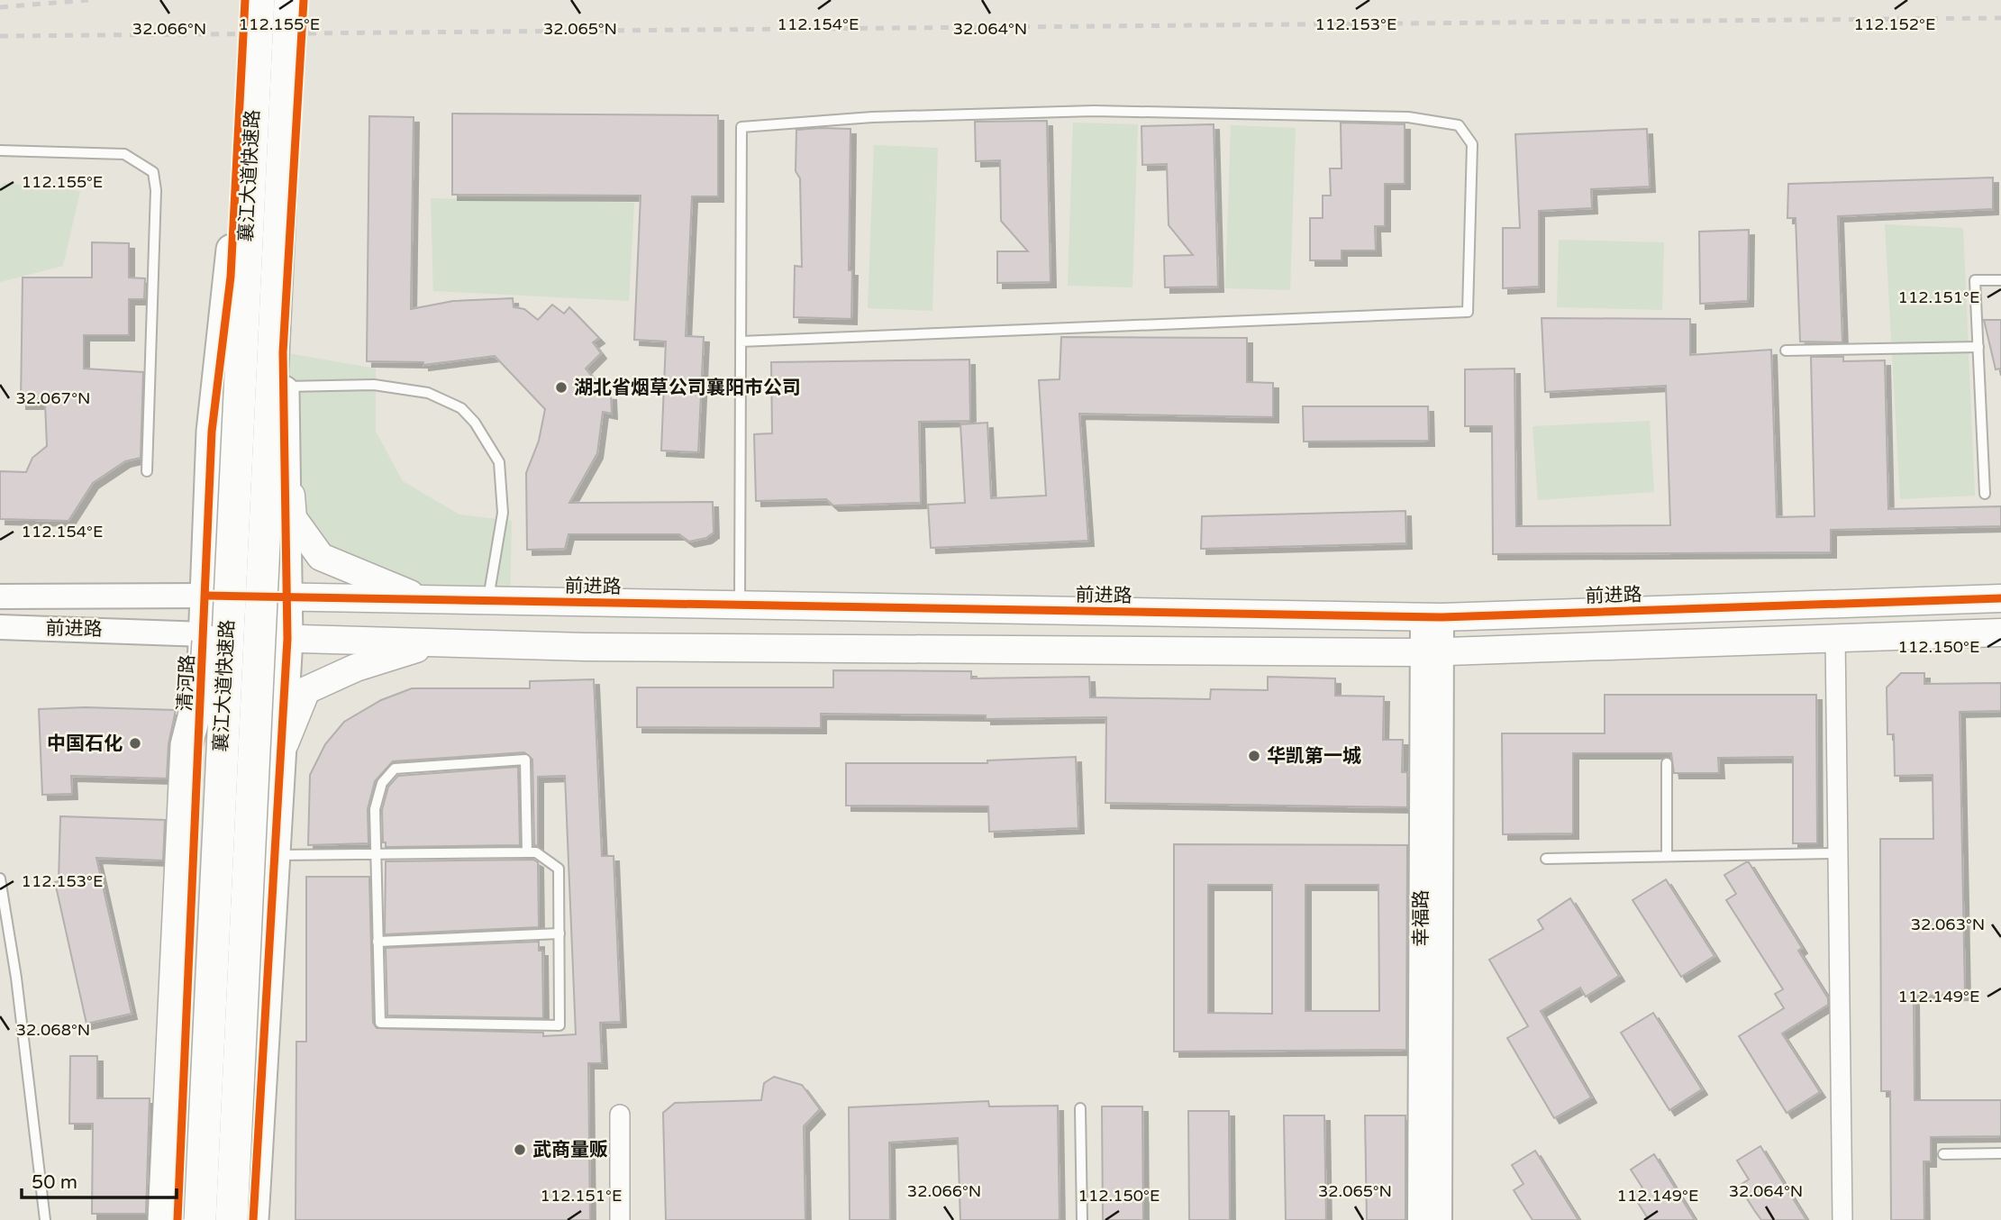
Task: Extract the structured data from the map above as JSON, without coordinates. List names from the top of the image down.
{
  "streets": {
    "highway": ["襄江大道快速路"],
    "main road": ["前进路", "清河路"],
    "street": ["幸福路"]
  },
  "crossings": [
    ["前进路", "清河路"],
    ["前进路", "幸福路"]
  ],
  "places": [
    "湖北省烟草公司襄阳市公司",
    "中国石化",
    "华凯第一城",
    "武商量贩"
  ],
  "scale_bar": "50 m",
  "coordinates": [
    "112.155°E",
    "112.154°E",
    "112.153°E",
    "112.152°E",
    "32.066°N",
    "32.065°N",
    "32.064°N",
    "112.151°E",
    "32.067°N",
    "112.150°E",
    "32.063°N",
    "112.149°E",
    "32.068°N"
  ]
}
